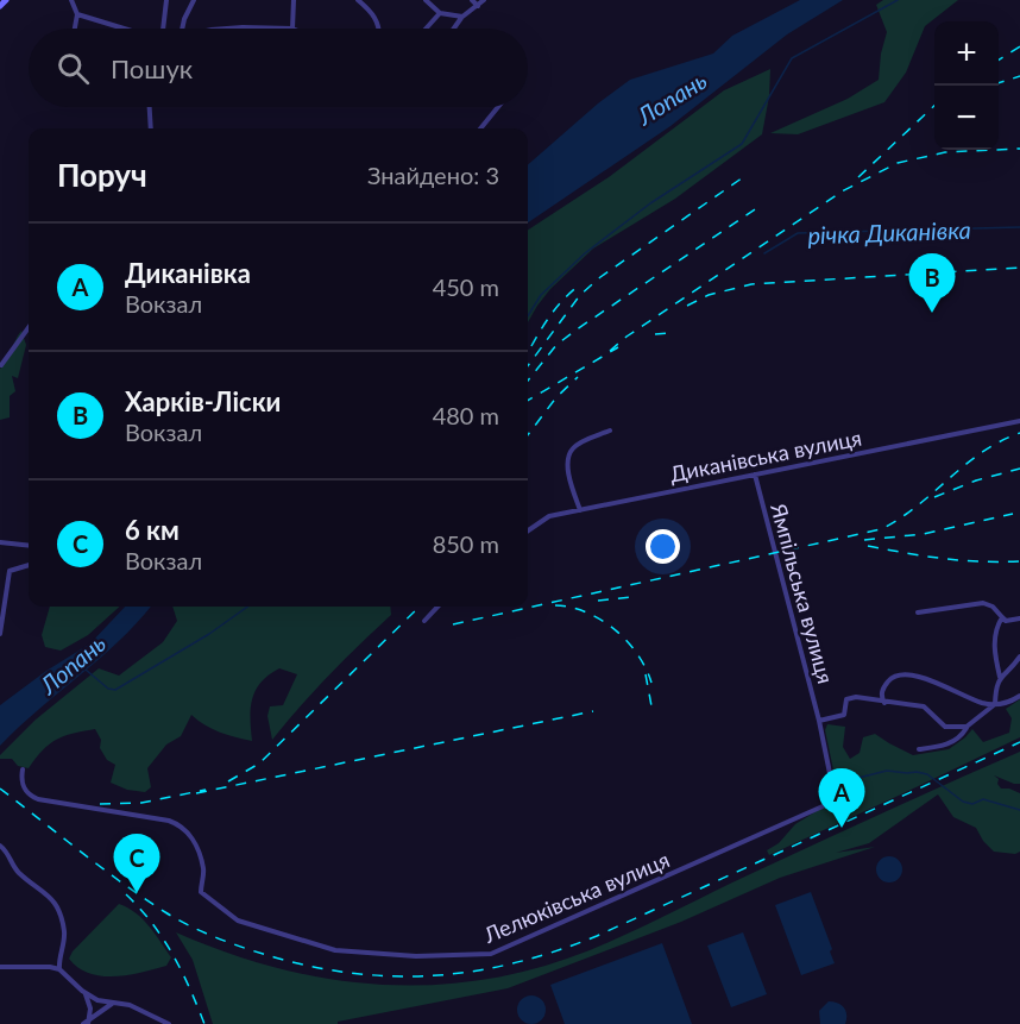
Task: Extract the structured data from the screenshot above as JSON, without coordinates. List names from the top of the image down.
{
  "streets": {
    "street": ["Диканівська вулиця", "Ямпільська вулиця", "Лелюківська вулиця"]
  },
  "crossings": [
    ["Диканівська вулиця", "Ямпільська вулиця"],
    ["Ямпільська вулиця", "Лелюківська вулиця"]
  ],
  "water": ["Лопань", "річка Диканівка"],
  "page": {
    "map_buttons": ["+", "−"],
    "search": "Пошук",
    "heading": ["Поруч", "Знайдено: 3"],
    "list": [
      {
        "mark": "A",
        "name": "Диканівка",
        "note": "Вокзал",
        "value": "450 m"
      },
      {
        "mark": "B",
        "name": "Харків-Ліски",
        "note": "Вокзал",
        "value": "480 m"
      },
      {
        "mark": "C",
        "name": "6 км",
        "note": "Вокзал",
        "value": "850 m"
      }
    ],
    "pins": ["B", "A", "C"]
  }
}
